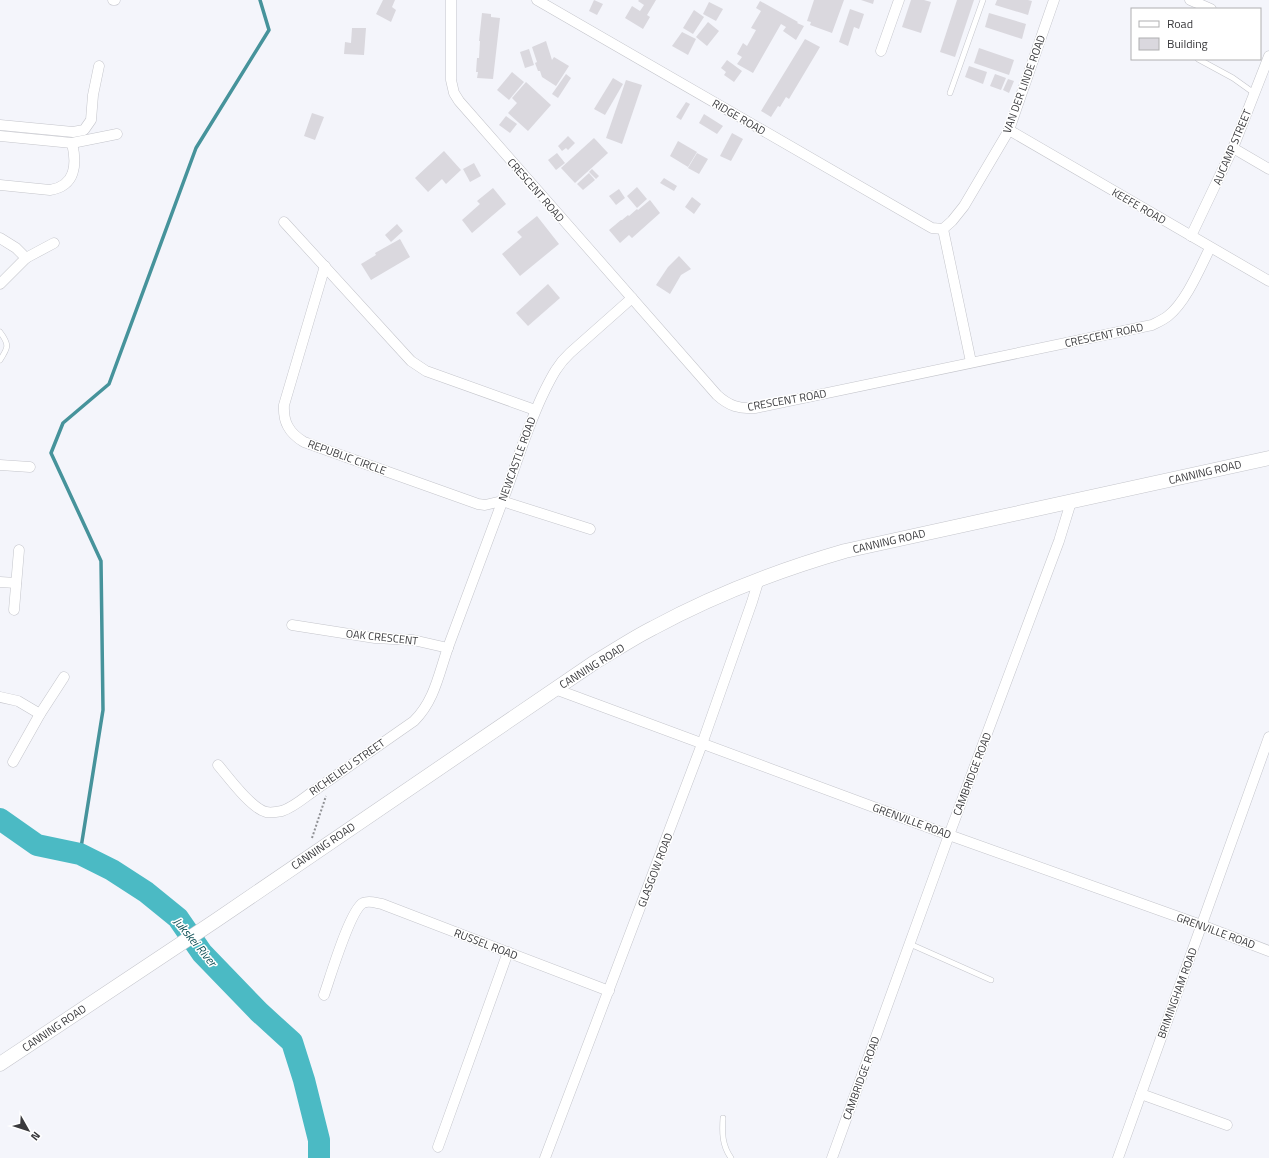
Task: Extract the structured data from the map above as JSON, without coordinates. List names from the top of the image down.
{
  "streets": {
    "main road": ["CANNING ROAD"],
    "street": [
      "VAN DER LINDE ROAD",
      "RIDGE ROAD",
      "AUCAMP STREET",
      "CRESCENT ROAD",
      "KEEFE ROAD",
      "REPUBLIC CIRCLE",
      "NEWCASTLE ROAD",
      "OAK CRESCENT",
      "RICHELIEU STREET",
      "CAMBRIDGE ROAD",
      "GRENVILLE ROAD",
      "GLASGOW ROAD",
      "RUSSEL ROAD",
      "BRIMINGHAM ROAD"
    ]
  },
  "crossings": [
    ["VAN DER LINDE ROAD", "RIDGE ROAD"],
    ["VAN DER LINDE ROAD", "KEEFE ROAD"],
    ["AUCAMP STREET", "KEEFE ROAD"],
    ["CRESCENT ROAD", "KEEFE ROAD"],
    ["CRESCENT ROAD", "NEWCASTLE ROAD"],
    ["REPUBLIC CIRCLE", "NEWCASTLE ROAD"],
    ["NEWCASTLE ROAD", "OAK CRESCENT"],
    ["NEWCASTLE ROAD", "RICHELIEU STREET"],
    ["CANNING ROAD", "CAMBRIDGE ROAD"],
    ["CANNING ROAD", "GRENVILLE ROAD"],
    ["CANNING ROAD", "GLASGOW ROAD"],
    ["OAK CRESCENT", "RICHELIEU STREET"],
    ["CAMBRIDGE ROAD", "GRENVILLE ROAD"],
    ["GRENVILLE ROAD", "GLASGOW ROAD"],
    ["GRENVILLE ROAD", "BRIMINGHAM ROAD"],
    ["GLASGOW ROAD", "RUSSEL ROAD"]
  ],
  "water": ["Jukskei River"],
  "legend": ["Road", "Building"],
  "north": "bottom right"
}
